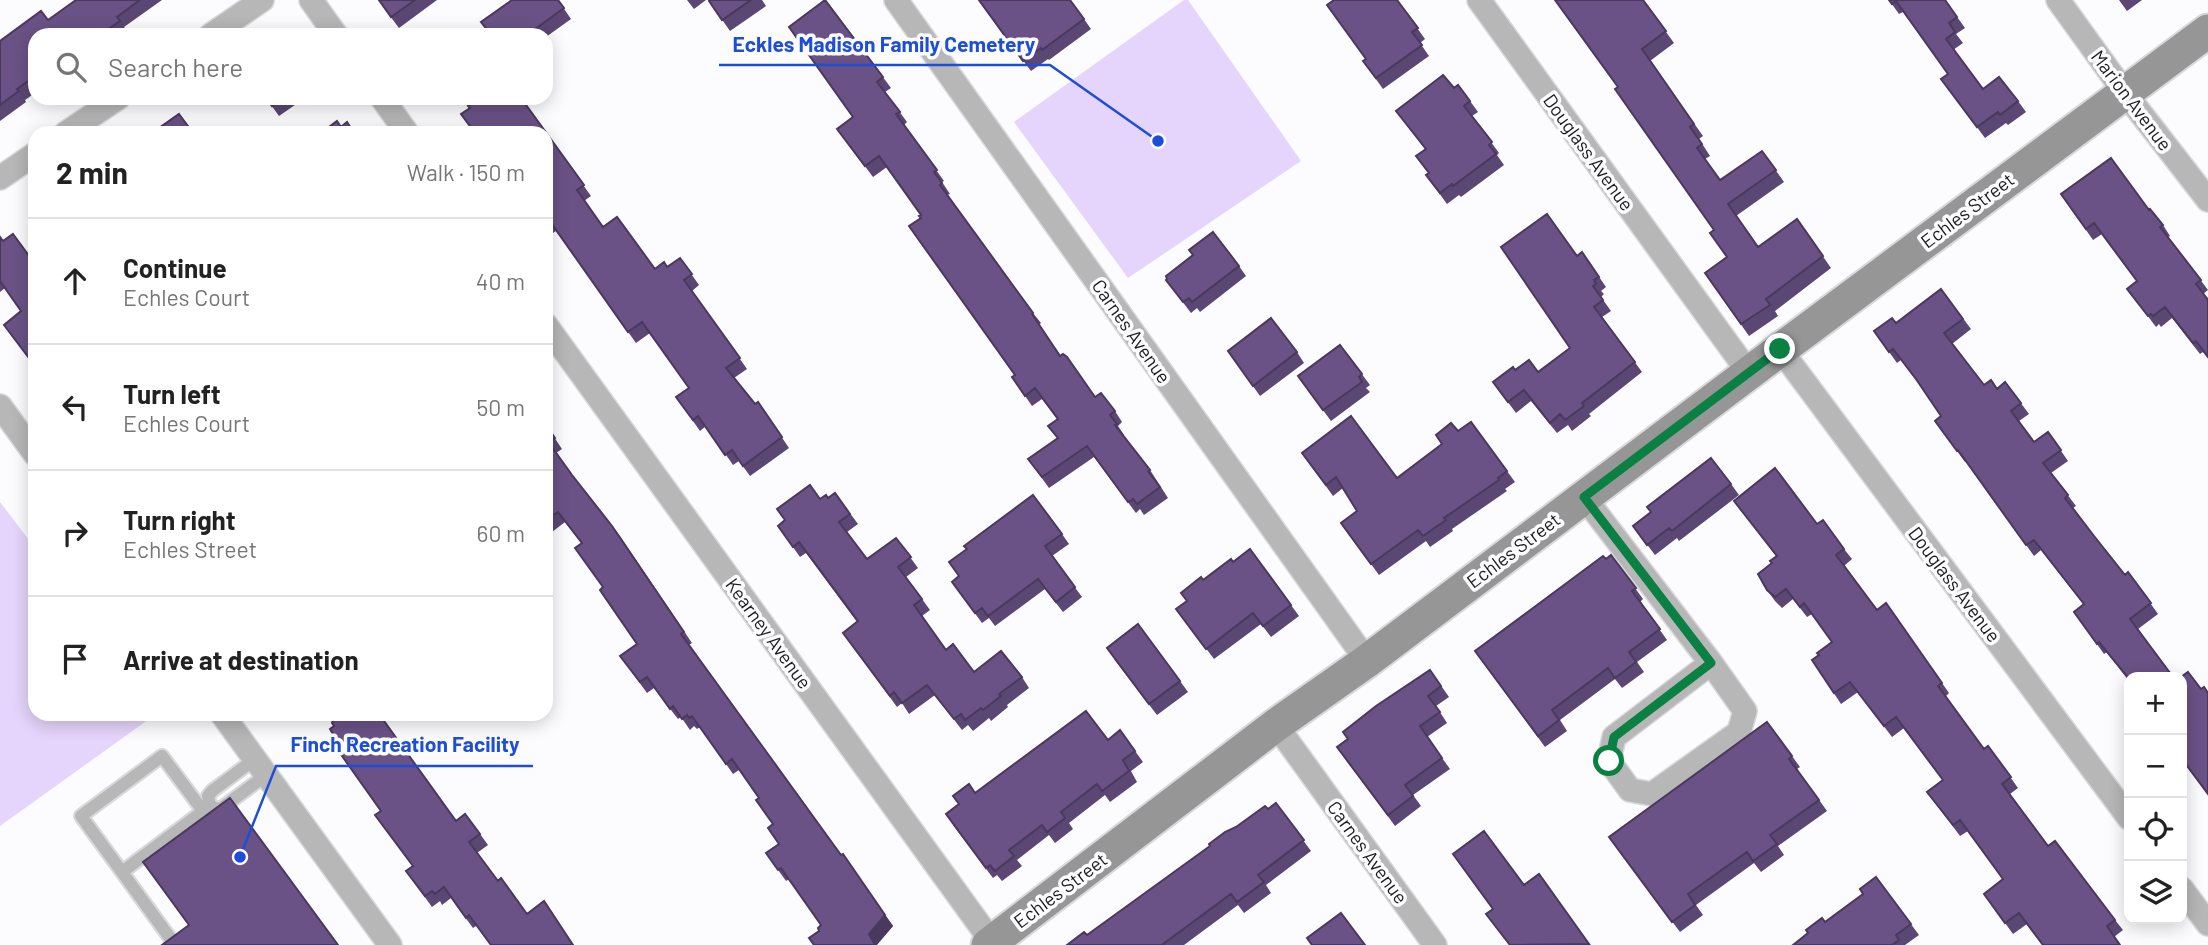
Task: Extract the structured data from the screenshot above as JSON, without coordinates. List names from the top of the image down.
{
  "streets": {
    "street": [
      "Marion Avenue",
      "Douglass Avenue",
      "Echles Street",
      "Carnes Avenue",
      "Kearney Avenue"
    ]
  },
  "crossings": [
    ["Marion Avenue", "Echles Street"],
    ["Douglass Avenue", "Echles Street"],
    ["Echles Street", "Carnes Avenue"],
    ["Echles Street", "Kearney Avenue"]
  ],
  "places": ["Eckles Madison Family Cemetery", "Finch Recreation Facility"],
  "page": {
    "search": "Search here",
    "heading": ["2 min", "Walk · 150 m"],
    "list": [
      ["Continue", "Echles Court", "40 m"],
      ["Turn left", "Echles Court", "50 m"],
      ["Turn right", "Echles Street", "60 m"],
      "Arrive at destination"
    ],
    "map_buttons": ["+", "−"]
  }
}
